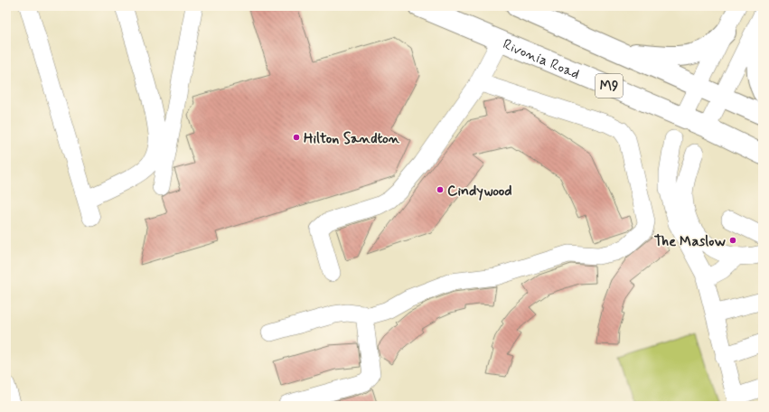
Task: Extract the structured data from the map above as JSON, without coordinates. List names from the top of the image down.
{
  "streets": {
    "main road": ["Rivonia Road", "M9"]
  },
  "places": ["Hilton Sandton", "Cindywood", "The Maslow"]
}
